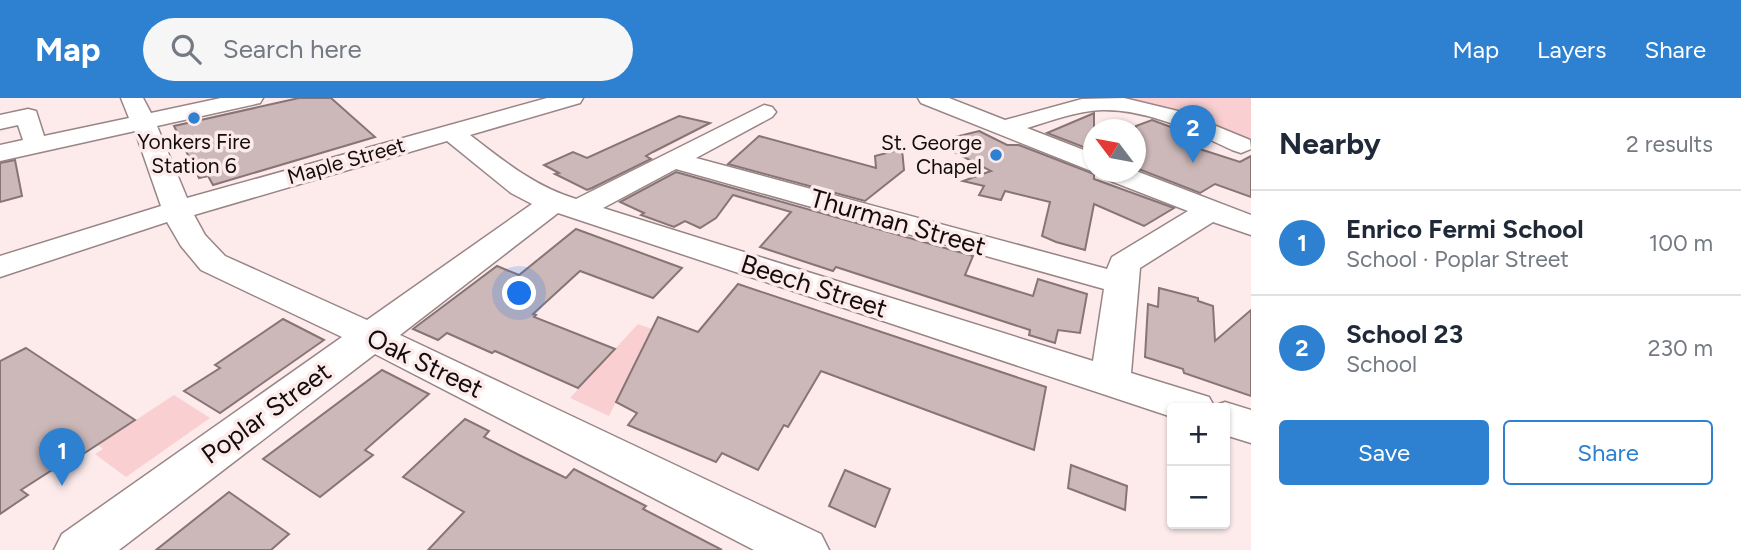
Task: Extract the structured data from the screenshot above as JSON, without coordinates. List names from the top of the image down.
{
  "streets": {
    "street": [
      "Maple Street",
      "Thurman Street",
      "Beech Street",
      "Oak Street",
      "Poplar Street"
    ]
  },
  "crossings": [
    ["Maple Street", "Beech Street"],
    ["Maple Street", "Oak Street"],
    ["Thurman Street", "Poplar Street"],
    ["Beech Street", "Poplar Street"],
    ["Oak Street", "Poplar Street"]
  ],
  "places": ["Yonkers Fire Station 6", "St. George Chapel"],
  "north": "top left",
  "page": {
    "header": "Map",
    "search": "Search here",
    "nav": ["Map", "Layers", "Share"],
    "heading": ["Nearby", "2 results"],
    "pins": ["2", "1"],
    "list": [
      {
        "mark": "1",
        "name": "Enrico Fermi School",
        "note": "School · Poplar Street",
        "value": "100 m"
      },
      {
        "mark": "2",
        "name": "School 23",
        "note": "School",
        "value": "230 m"
      }
    ],
    "buttons": ["Save", "Share"],
    "map_buttons": ["+", "−"]
  }
}
